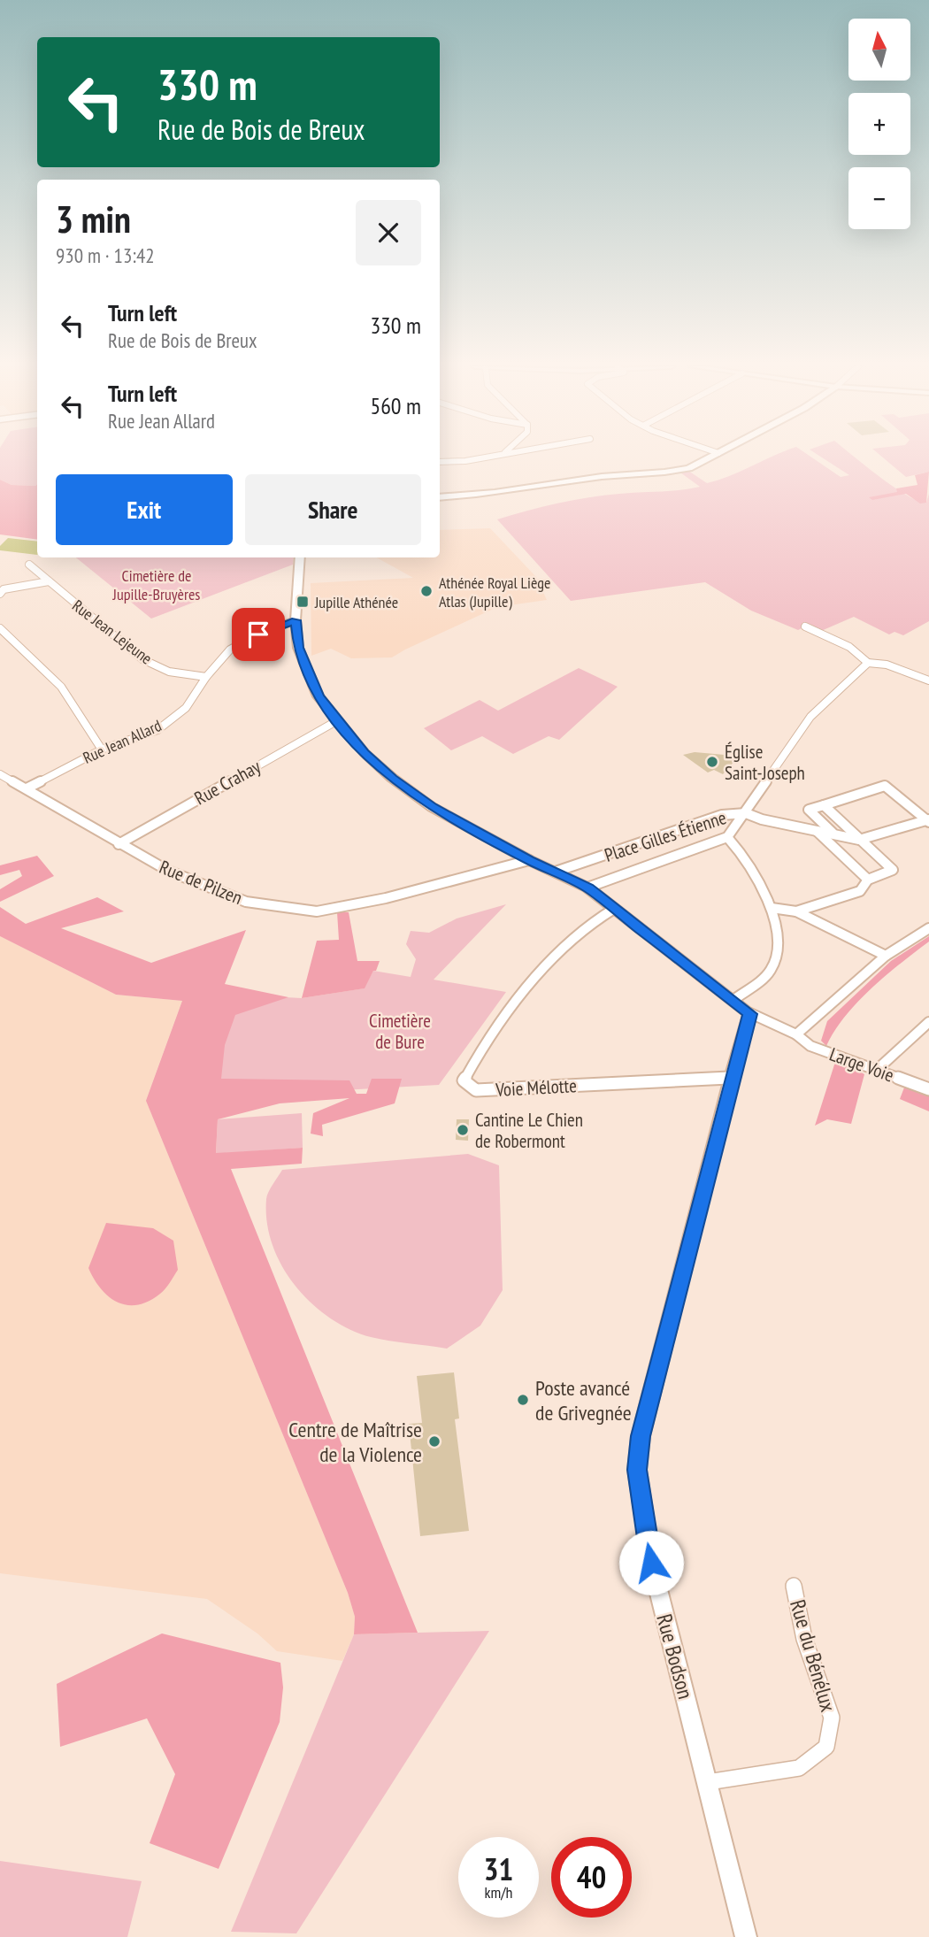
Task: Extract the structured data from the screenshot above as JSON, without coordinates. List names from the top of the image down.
{
  "streets": {
    "street": [
      "Rue Jean Lejeune",
      "Rue Jean Allard",
      "Rue Crahay",
      "Place Gilles Étienne",
      "Rue de Pilzen",
      "Large Voie",
      "Voie Mélotte",
      "Rue du Bénélux",
      "Rue Bodson"
    ]
  },
  "crossings": [
    ["Rue Jean Lejeune", "Rue Jean Allard"],
    ["Rue Jean Allard", "Rue de Pilzen"],
    ["Rue Crahay", "Rue de Pilzen"],
    ["Large Voie", "Rue Bodson"],
    ["Voie Mélotte", "Rue Bodson"],
    ["Rue du Bénélux", "Rue Bodson"]
  ],
  "parks": ["Cimetière de Jupille-Bruyères", "Cimetière de Bure"],
  "places": {
    "other": [
      "Athénée Royal Liège Atlas (Jupille)",
      "Église Saint-Joseph",
      "Cantine Le Chien de Robermont",
      "Poste avancé de Grivegnée",
      "Centre de Maîtrise de la Violence"
    ],
    "transit": ["Jupille Athénée"]
  },
  "north": "top",
  "page": {
    "map_buttons": ["+", "−"],
    "turn": ["330 m", "Rue de Bois de Breux"],
    "heading": ["3 min", "930 m · 13:42"],
    "list": [
      {
        "name": "Turn left",
        "note": "Rue de Bois de Breux",
        "value": "330 m"
      },
      {
        "name": "Turn left",
        "note": "Rue Jean Allard",
        "value": "560 m"
      }
    ],
    "buttons": ["Exit", "Share"],
    "speed": "31 km/h",
    "limit": "40"
  }
}
